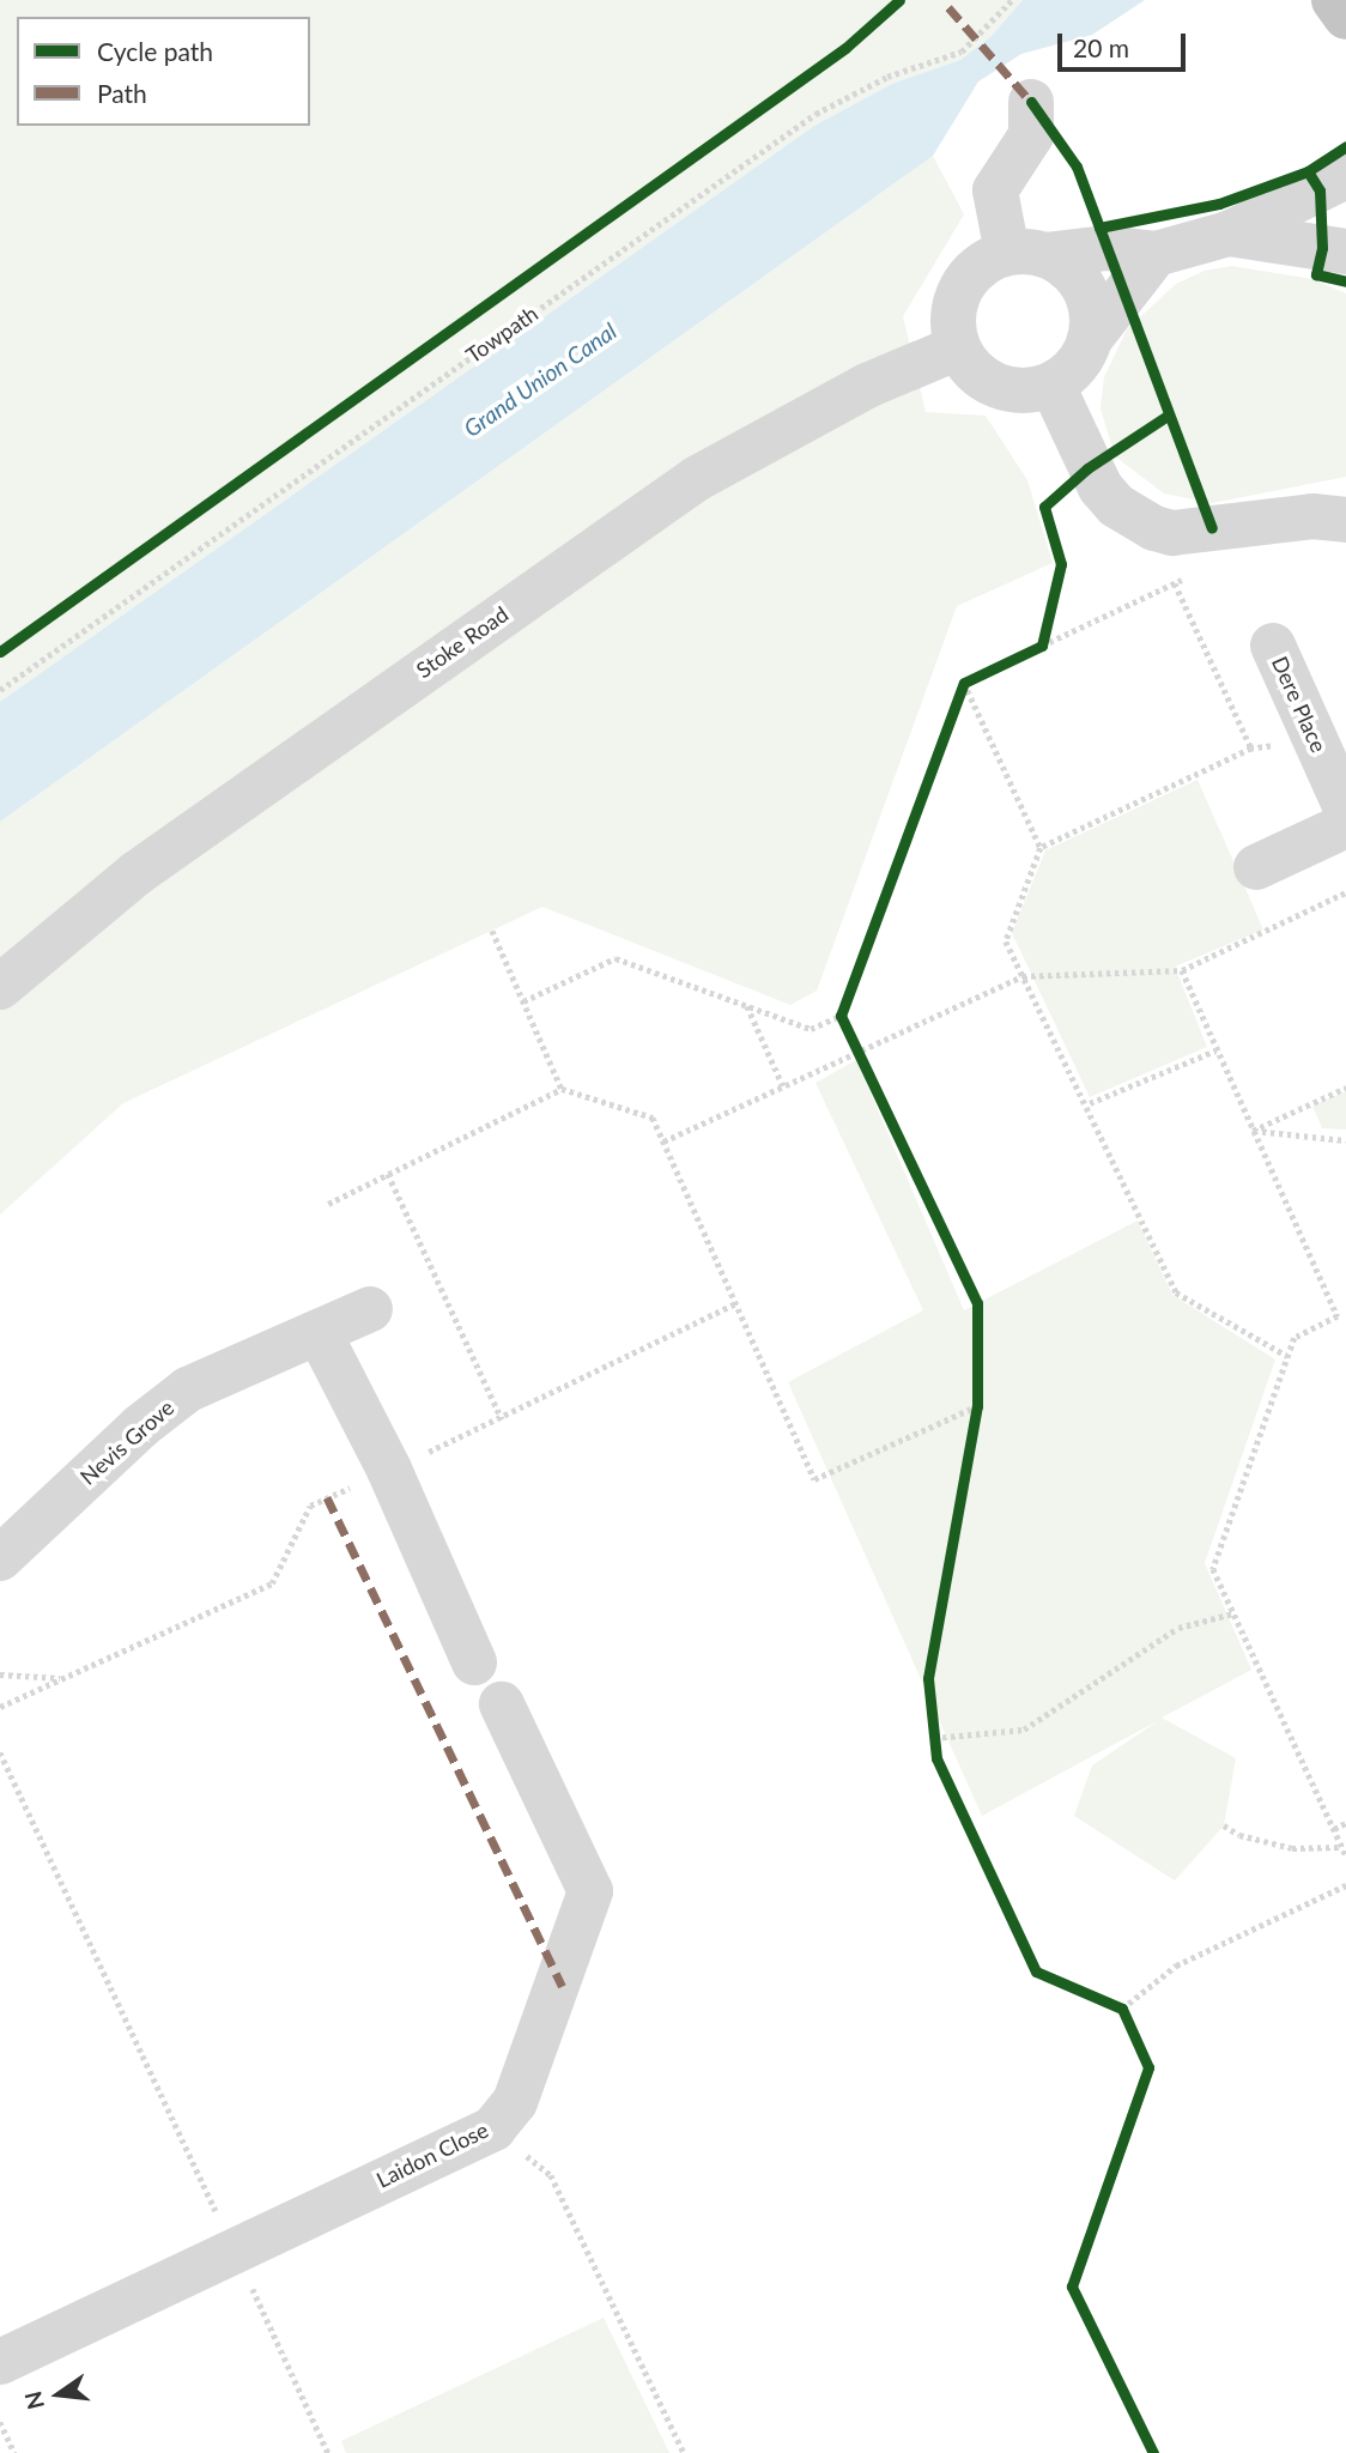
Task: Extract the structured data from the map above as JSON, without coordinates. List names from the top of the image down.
{
  "streets": {
    "street": [
      "Stoke Road",
      "Dere Place",
      "Nevis Grove",
      "Laidon Close"
    ],
    "path": ["Towpath"]
  },
  "water": ["Grand Union Canal"],
  "legend": ["Cycle path", "Path"],
  "scale_bar": "20 m",
  "north": "left"
}
